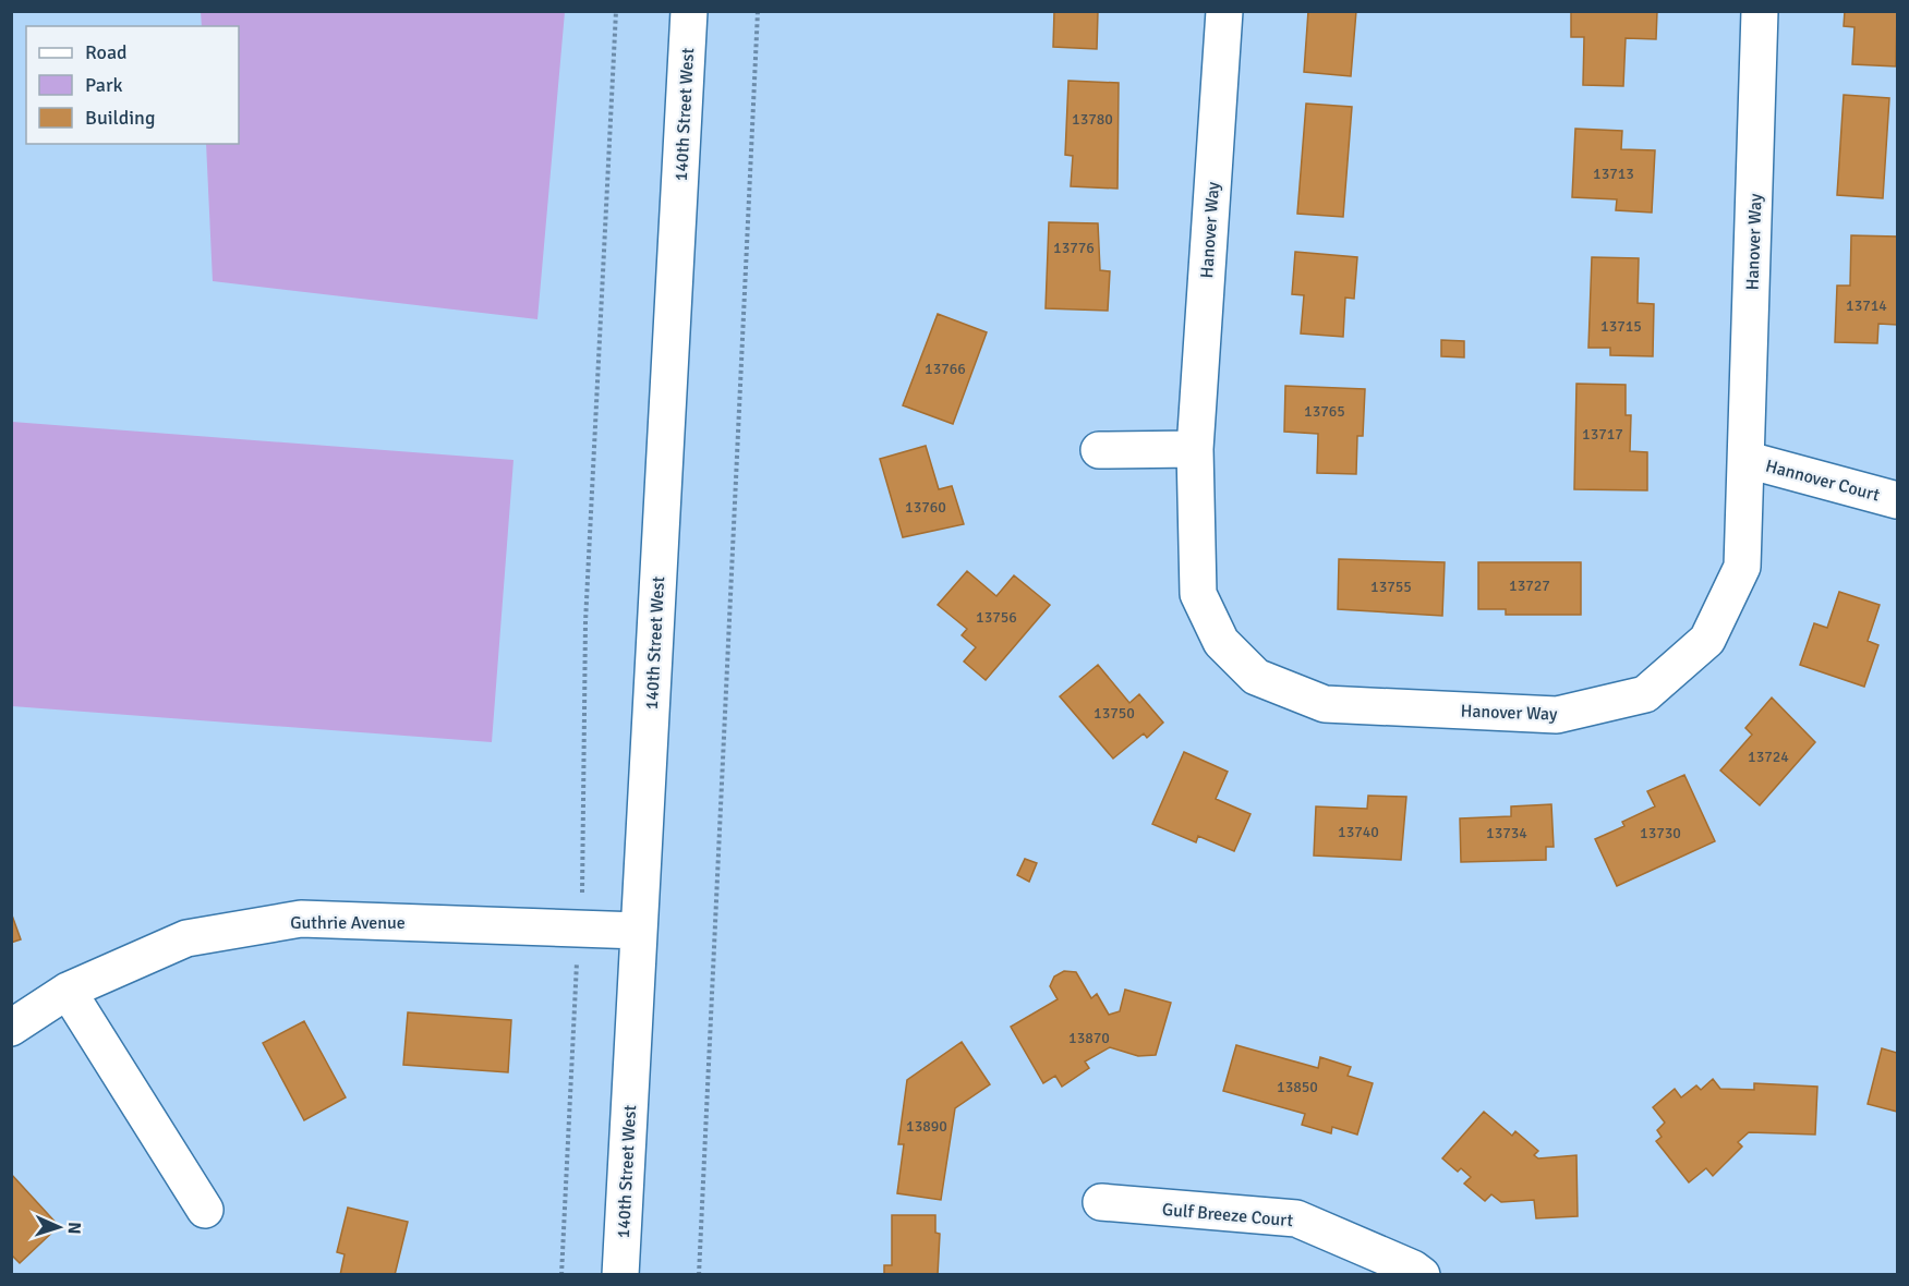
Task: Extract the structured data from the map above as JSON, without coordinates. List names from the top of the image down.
{
  "streets": {
    "street": [
      "140th Street West",
      "Hanover Way",
      "Hannover Court",
      "Guthrie Avenue",
      "Gulf Breeze Court"
    ]
  },
  "crossings": [
    ["140th Street West", "Guthrie Avenue"],
    ["Hanover Way", "Hannover Court"]
  ],
  "house_numbers": [
    "13780",
    "13713",
    "13776",
    "13714",
    "13715",
    "13766",
    "13765",
    "13717",
    "13760",
    "13727",
    "13755",
    "13756",
    "13750",
    "13724",
    "13740",
    "13734",
    "13730",
    "13870",
    "13850",
    "13890"
  ],
  "legend": ["Road", "Park", "Building"],
  "north": "right"
}
